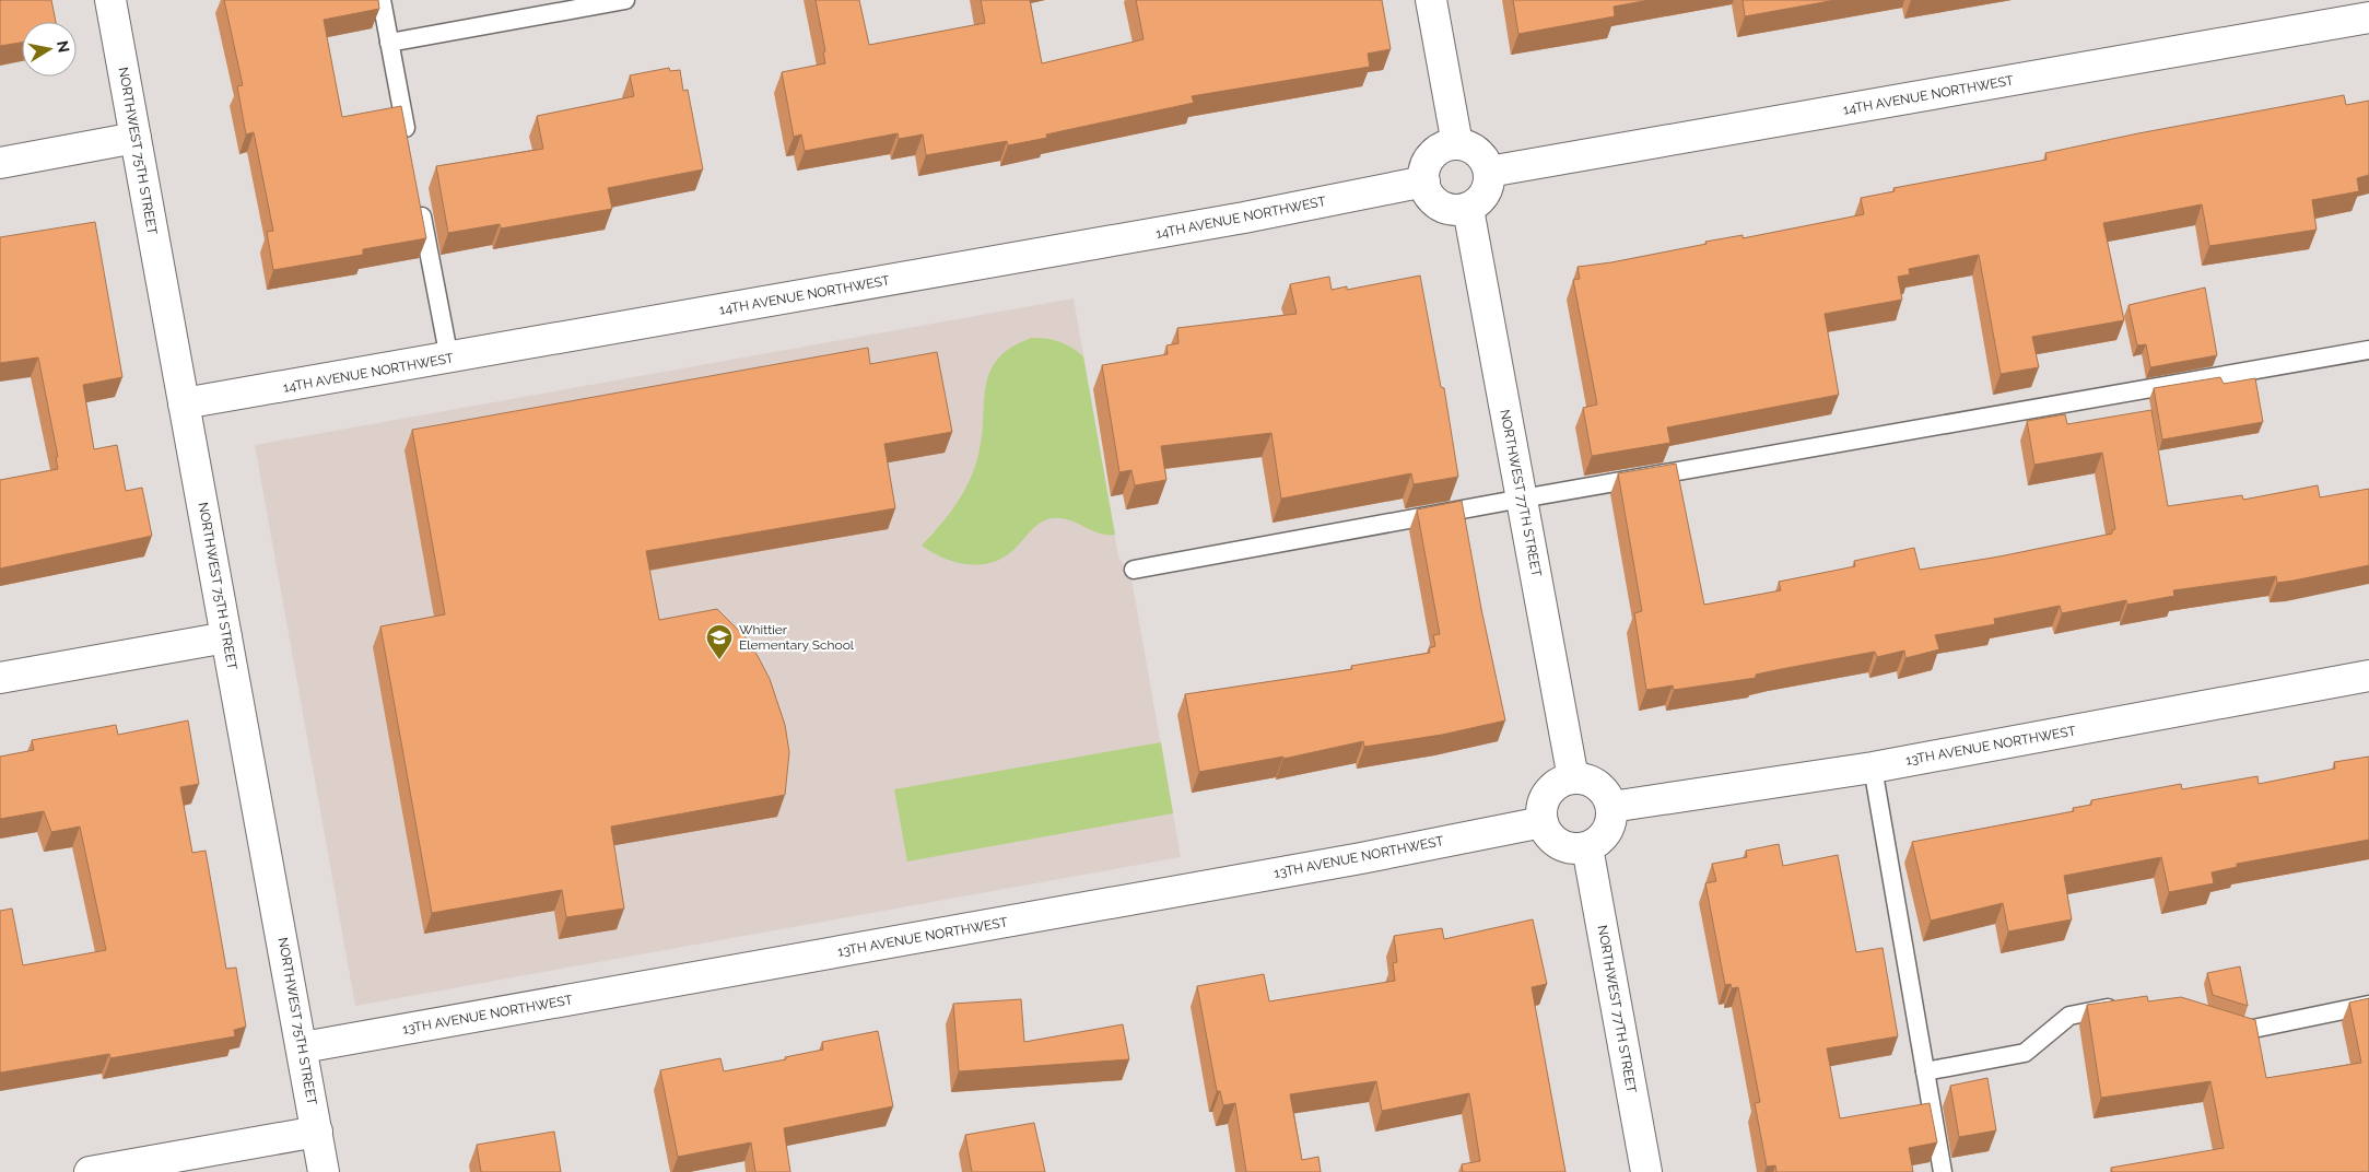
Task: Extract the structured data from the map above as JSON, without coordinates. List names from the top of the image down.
{
  "streets": {
    "street": [
      "14TH AVENUE NORTHWEST",
      "NORTHWEST 75TH STREET",
      "NORTHWEST 77TH STREET",
      "13TH AVENUE NORTHWEST"
    ]
  },
  "crossings": [
    ["14TH AVENUE NORTHWEST", "NORTHWEST 75TH STREET"],
    ["14TH AVENUE NORTHWEST", "NORTHWEST 77TH STREET"],
    ["NORTHWEST 75TH STREET", "13TH AVENUE NORTHWEST"],
    ["NORTHWEST 77TH STREET", "13TH AVENUE NORTHWEST"]
  ],
  "places": {
    "school or university": ["Whittier Elementary School"]
  },
  "north": "right"
}
